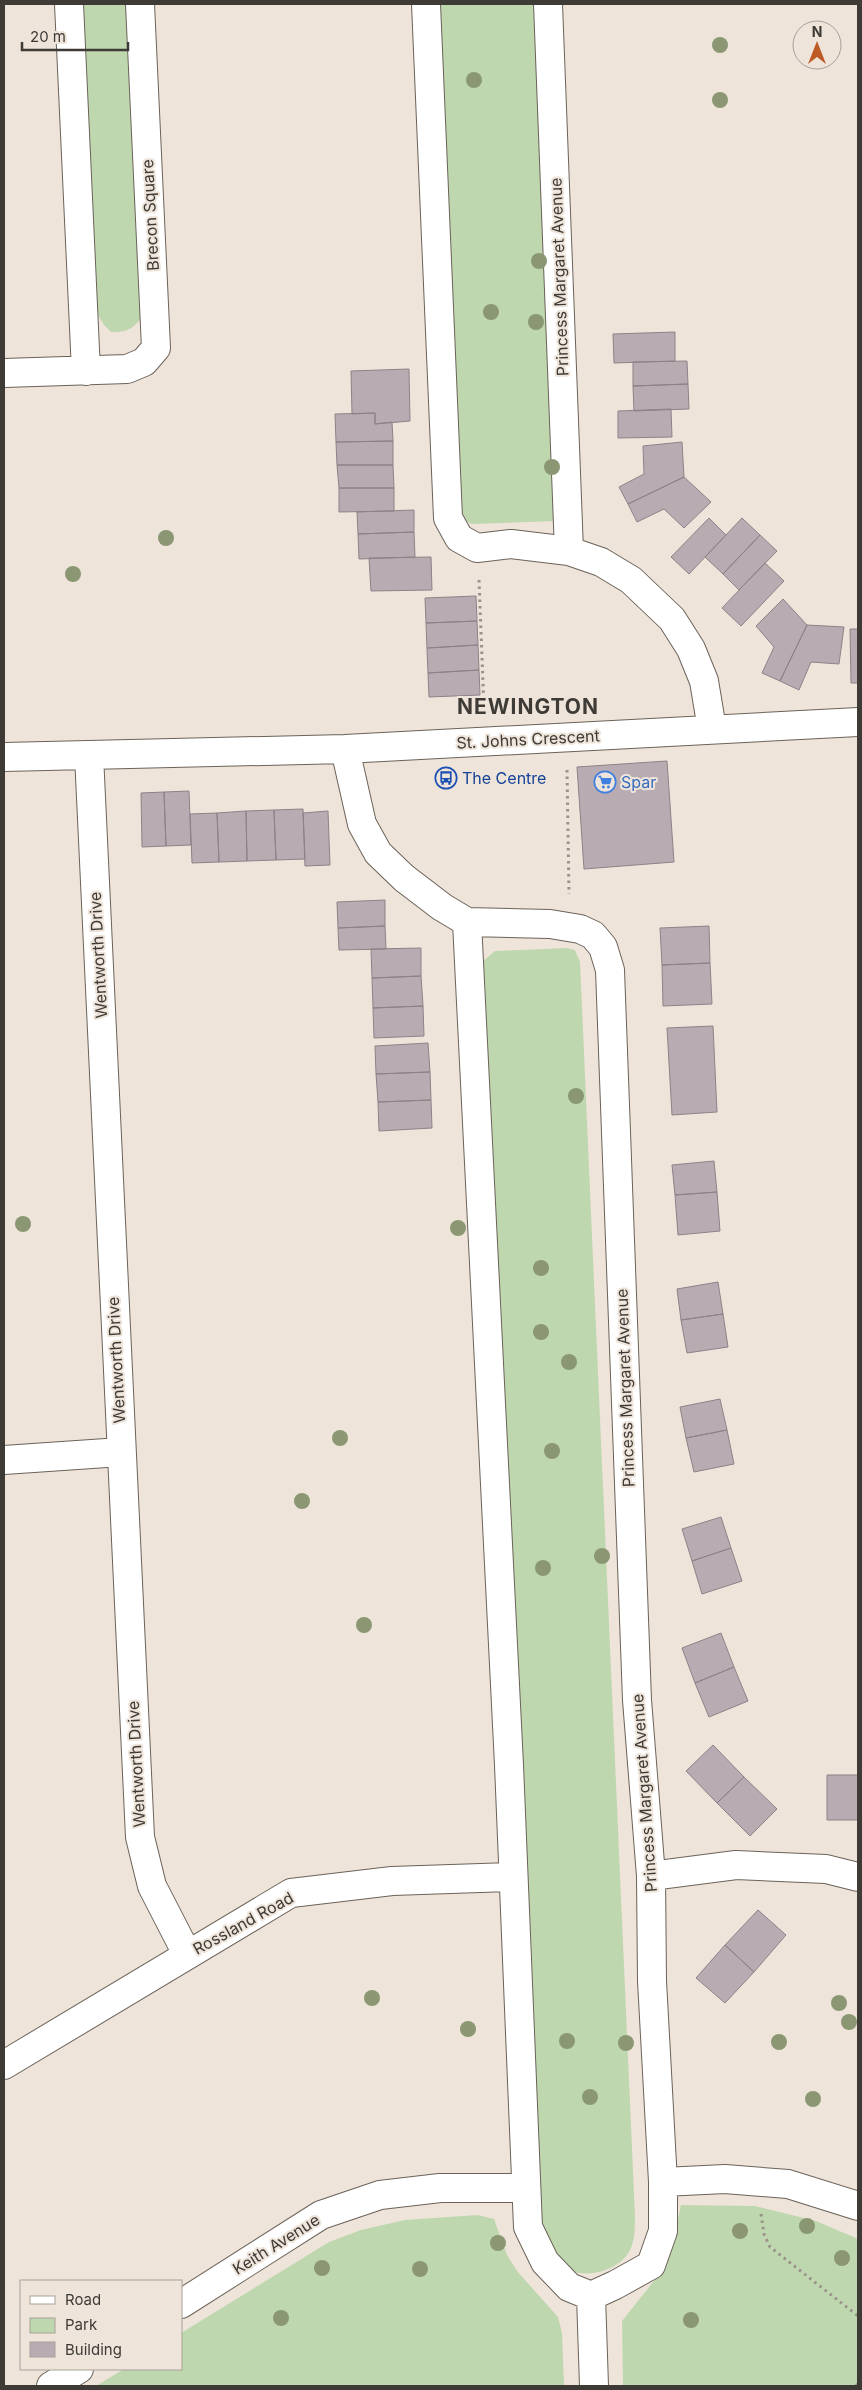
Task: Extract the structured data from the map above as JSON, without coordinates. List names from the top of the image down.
{
  "streets": {
    "street": [
      "Brecon Square",
      "Princess Margaret Avenue",
      "St. Johns Crescent",
      "Wentworth Drive",
      "Rossland Road",
      "Keith Avenue"
    ]
  },
  "crossings": [
    ["St. Johns Crescent", "Wentworth Drive"],
    ["Wentworth Drive", "Rossland Road"]
  ],
  "districts": ["NEWINGTON"],
  "places": {
    "bus stop": ["The Centre"],
    "supermarket": ["Spar"]
  },
  "legend": ["Road", "Park", "Building"],
  "scale_bar": "20 m",
  "north": "top"
}
